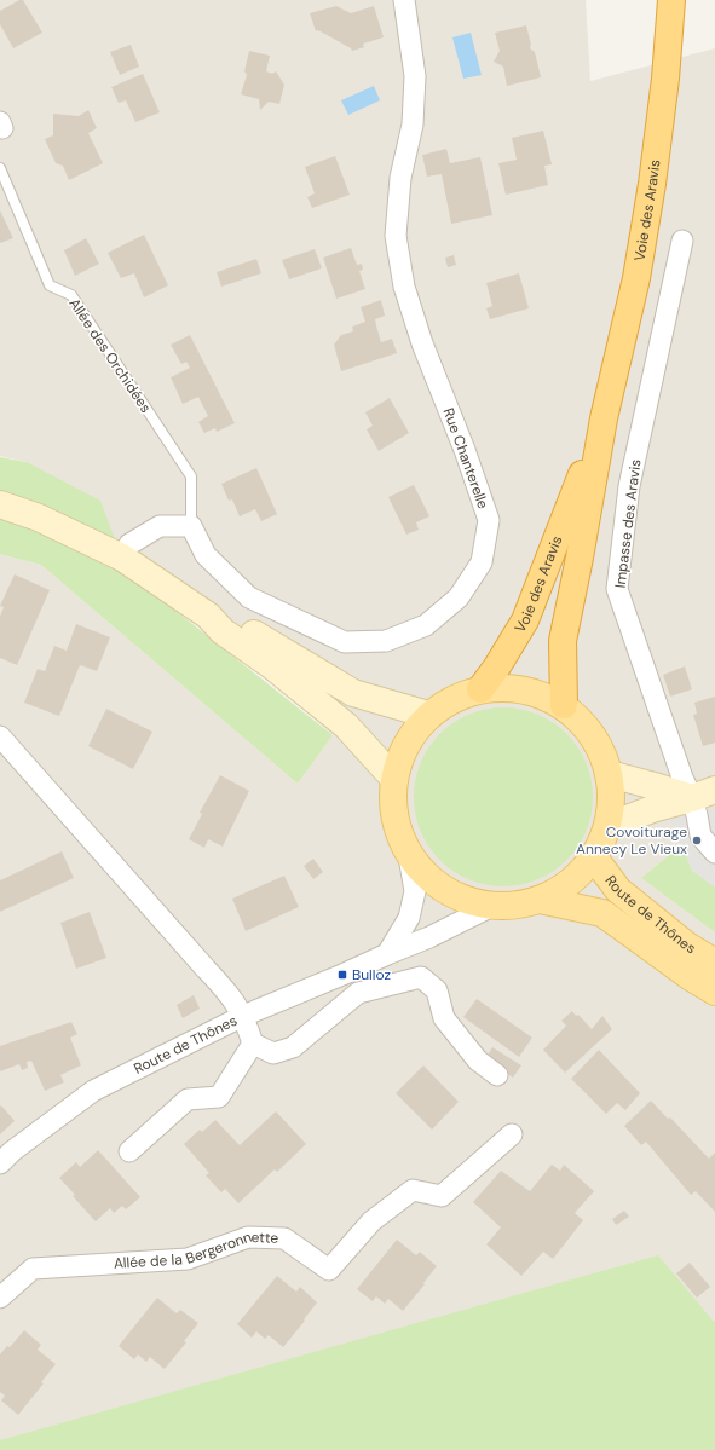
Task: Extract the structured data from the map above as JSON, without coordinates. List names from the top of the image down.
{
  "streets": {
    "highway": ["Voie des Aravis"],
    "main road": ["Route de Thônes"],
    "street": ["Rue Chanterelle", "Impasse des Aravis", "Allée de la Bergeronnette"],
    "lane": ["Allée des Orchidées"]
  },
  "crossings": [
    ["Allée des Orchidées", "Rue Chanterelle"]
  ],
  "places": {
    "other": ["Covoiturage Annecy Le Vieux"],
    "transit": ["Bulloz"]
  }
}
